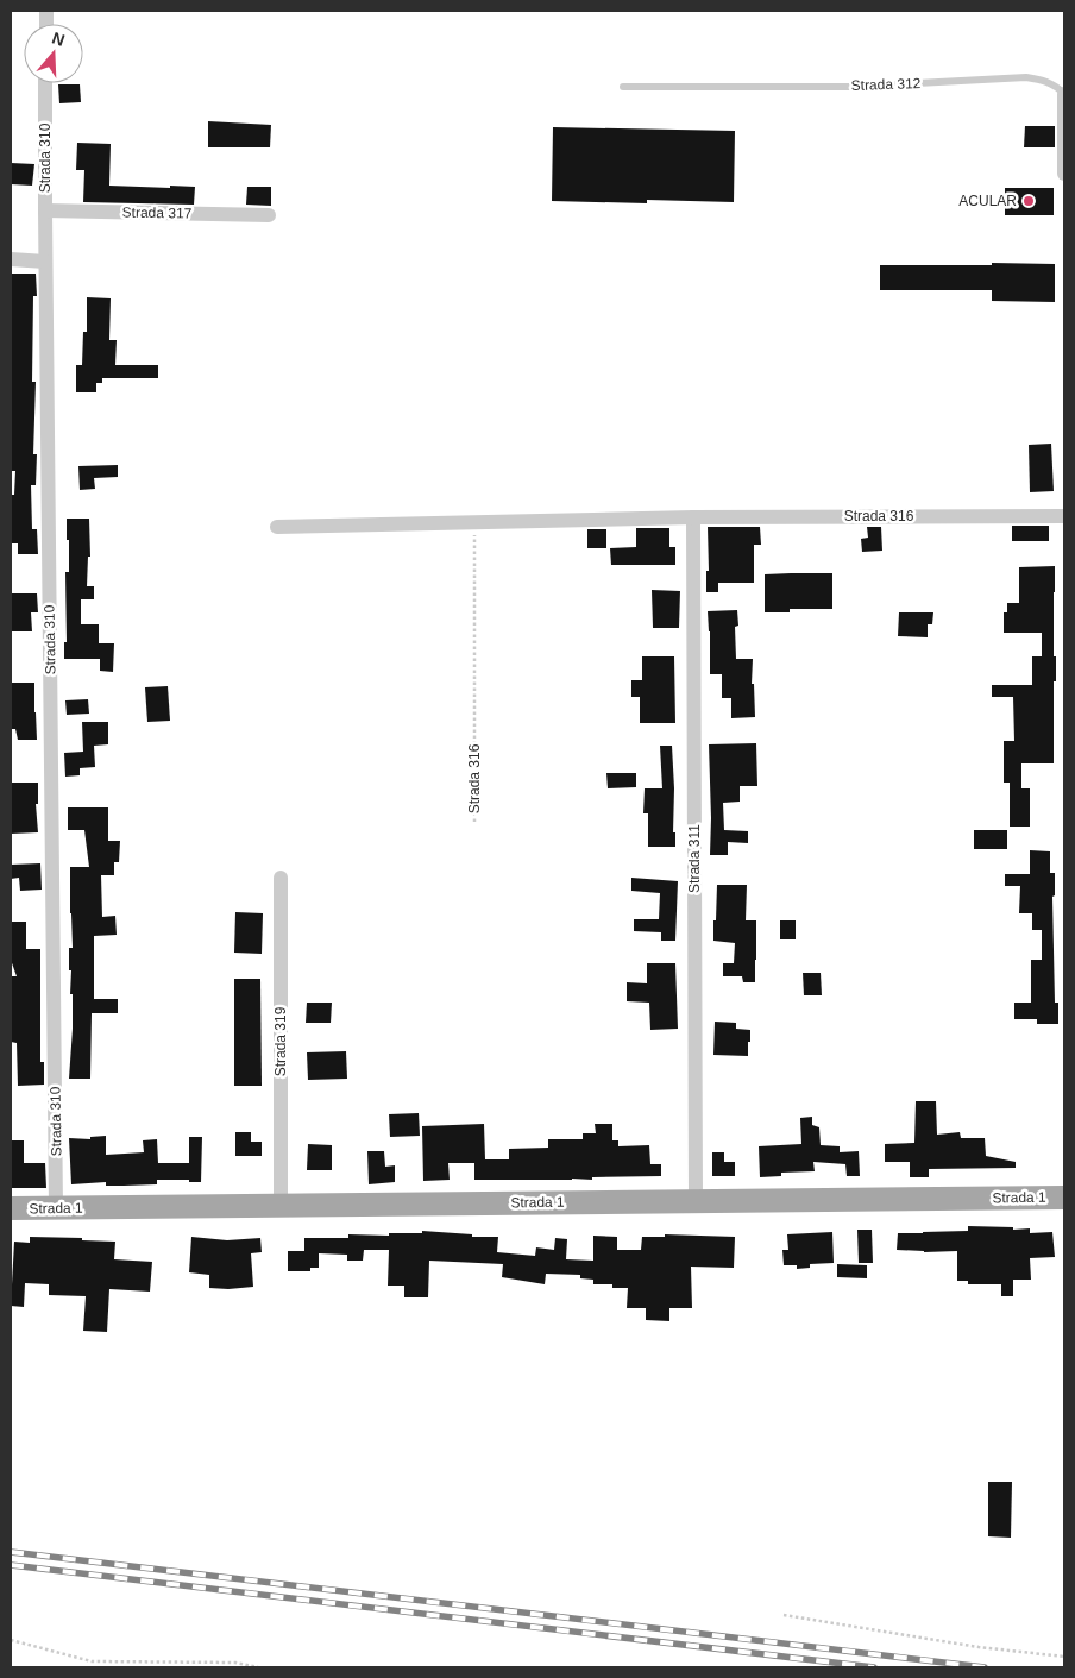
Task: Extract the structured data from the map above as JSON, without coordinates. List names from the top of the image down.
{
  "streets": {
    "main road": ["Strada 1"],
    "street": [
      "Strada 312",
      "Strada 310",
      "Strada 317",
      "Strada 316",
      "Strada 311",
      "Strada 319"
    ]
  },
  "crossings": [
    ["Strada 310", "Strada 317"],
    ["Strada 310", "Strada 1"],
    ["Strada 316", "Strada 311"],
    ["Strada 311", "Strada 1"],
    ["Strada 319", "Strada 1"]
  ],
  "places": ["ACULAR"],
  "north": "top"
}
